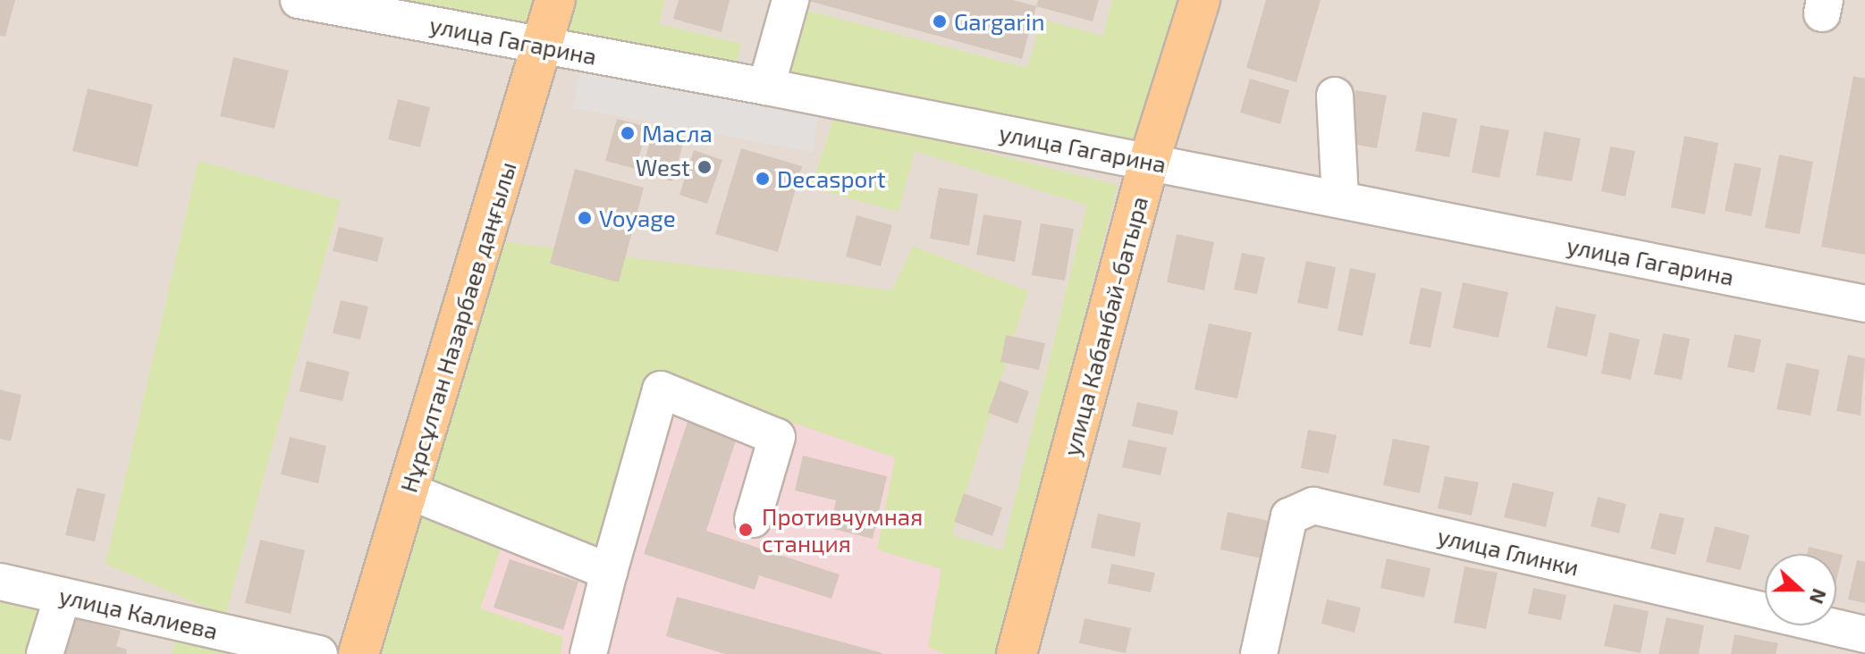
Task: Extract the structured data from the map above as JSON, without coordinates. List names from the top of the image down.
{
  "streets": {
    "main road": ["улица Кабанбай-батыра", "Нұрсұлтан Назарбаев даңғылы"],
    "street": ["улица Гагарина", "улица Глинки", "улица Калиева"]
  },
  "crossings": [
    ["улица Гагарина", "улица Кабанбай-батыра"],
    ["улица Гагарина", "Нұрсұлтан Назарбаев даңғылы"]
  ],
  "places": [
    "Gargarin",
    "Масла",
    "West",
    "Decasport",
    "Voyage",
    "Противчумная станция"
  ],
  "north": "right"
}
